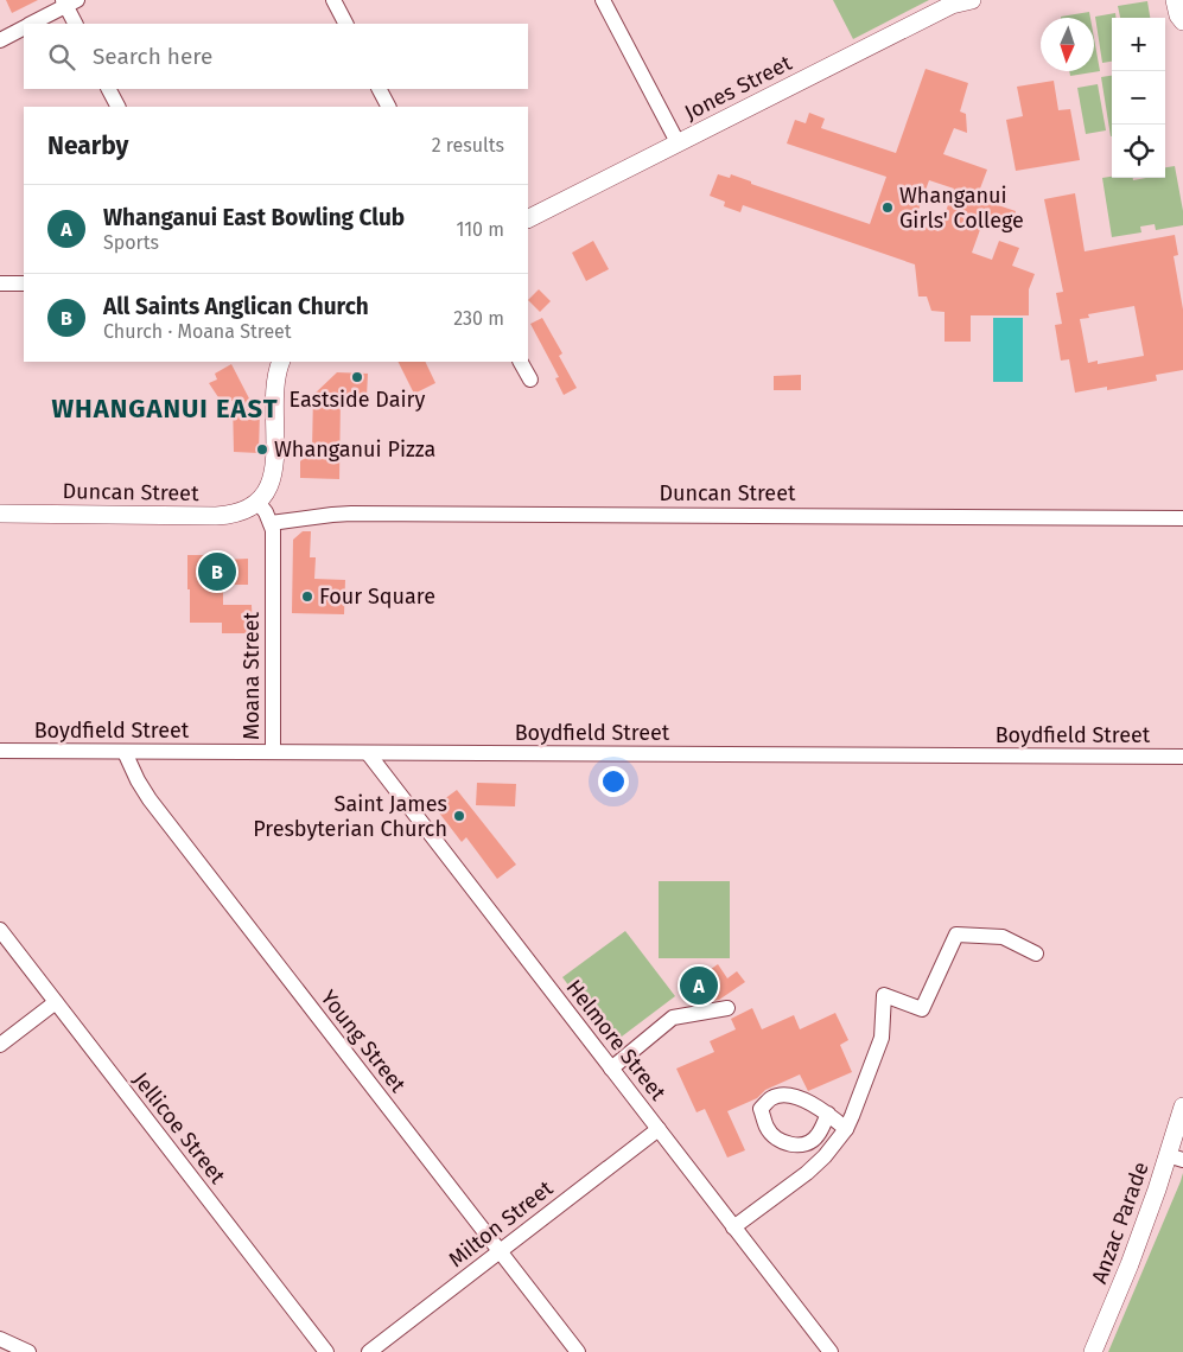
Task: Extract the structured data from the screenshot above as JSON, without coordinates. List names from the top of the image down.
{
  "streets": {
    "main road": ["Jones Street", "Duncan Street", "Anzac Parade"],
    "street": [
      "Moana Street",
      "Boydfield Street",
      "Helmore Street",
      "Young Street",
      "Jellicoe Street",
      "Milton Street"
    ]
  },
  "crossings": [
    ["Duncan Street", "Moana Street"],
    ["Moana Street", "Boydfield Street"],
    ["Boydfield Street", "Helmore Street"],
    ["Boydfield Street", "Young Street"],
    ["Helmore Street", "Milton Street"],
    ["Young Street", "Milton Street"]
  ],
  "districts": ["WHANGANUI EAST"],
  "places": [
    "Whanganui Girls' College",
    "Eastside Dairy",
    "Whanganui Pizza",
    "Four Square",
    "Saint James Presbyterian Church"
  ],
  "north": "bottom",
  "page": {
    "map_buttons": ["+", "−"],
    "search": "Search here",
    "heading": ["Nearby", "2 results"],
    "list": [
      {
        "mark": "A",
        "name": "Whanganui East Bowling Club",
        "note": "Sports",
        "value": "110 m"
      },
      {
        "mark": "B",
        "name": "All Saints Anglican Church",
        "note": "Church · Moana Street",
        "value": "230 m"
      }
    ],
    "pins": ["B", "A"]
  }
}
